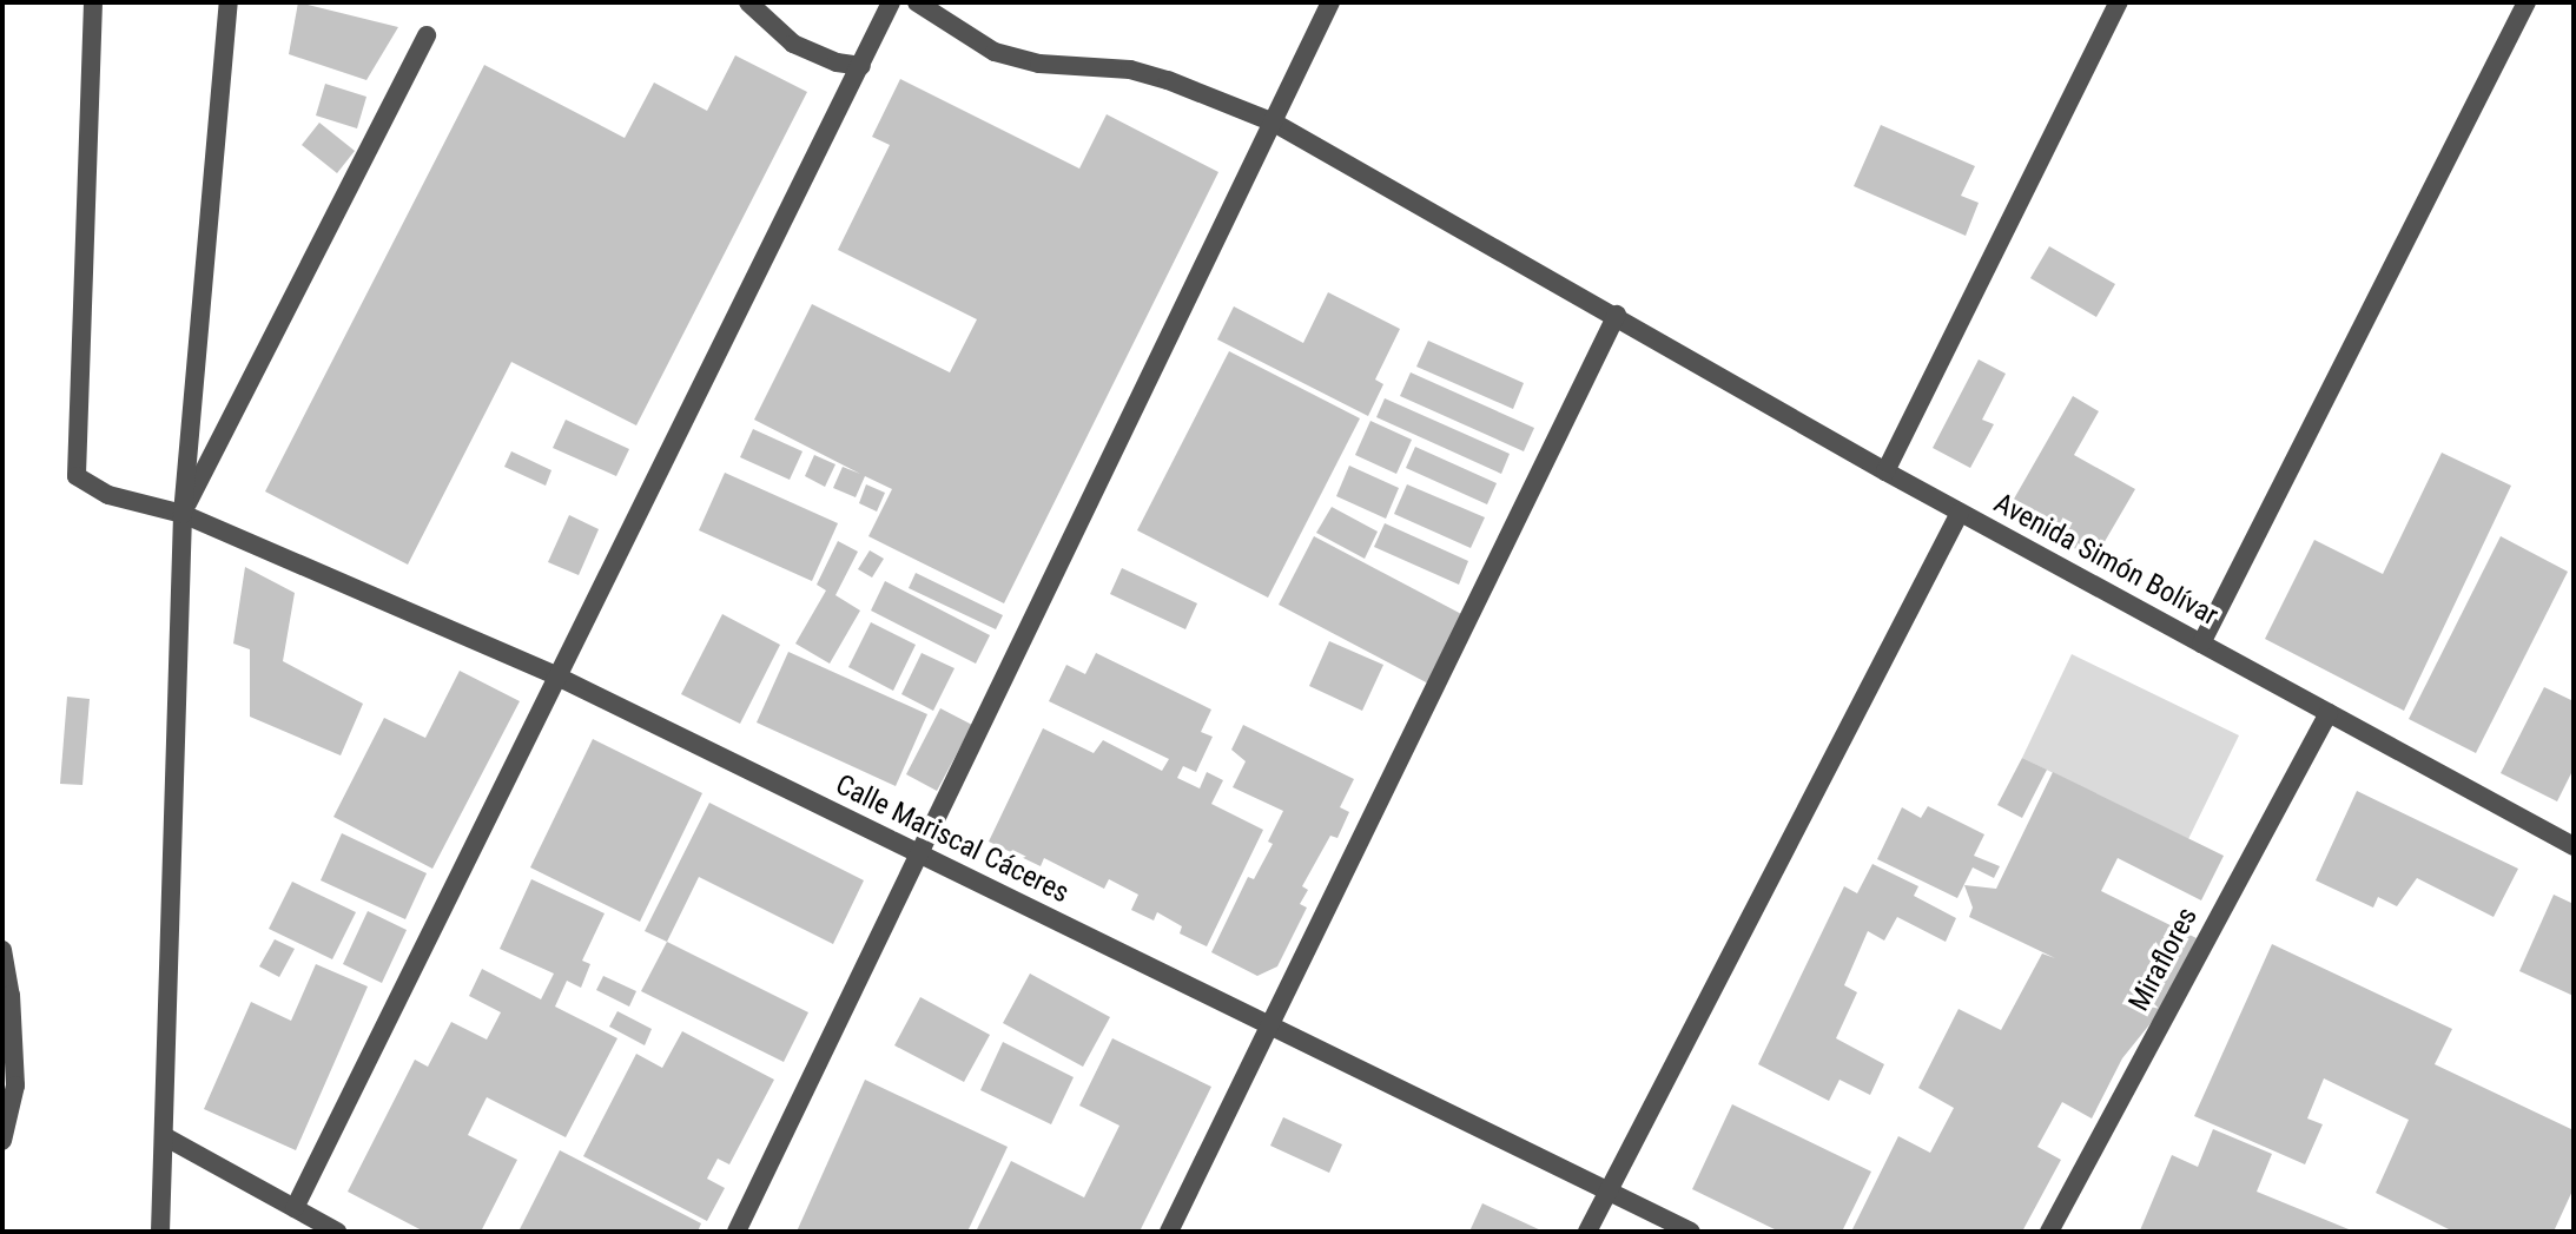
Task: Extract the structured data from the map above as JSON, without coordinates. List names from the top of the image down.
{
  "streets": {
    "street": ["Avenida Simón Bolívar", "Calle Mariscal Cáceres", "Miraflores"]
  },
  "crossings": [
    ["Avenida Simón Bolívar", "Miraflores"]
  ]
}
